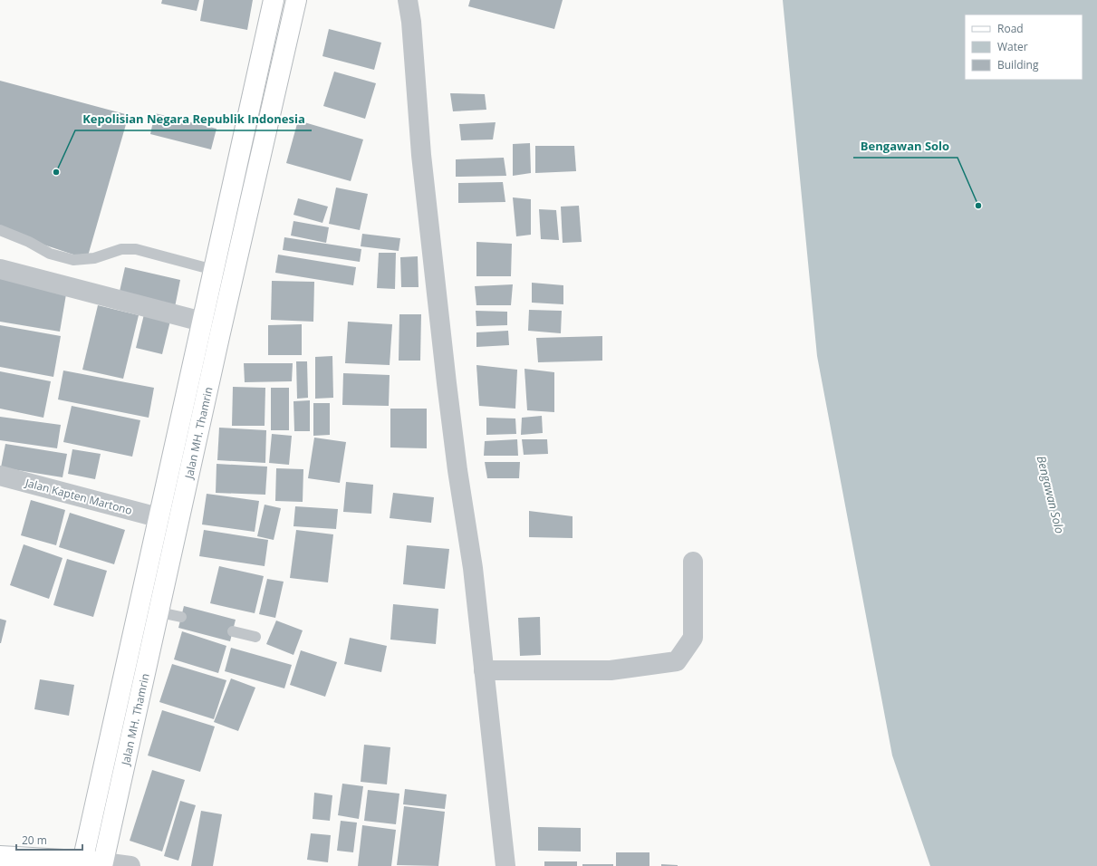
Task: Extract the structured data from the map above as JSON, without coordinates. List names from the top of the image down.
{
  "streets": {
    "main road": ["Jalan MH. Thamrin"],
    "street": ["Jalan Kapten Martono"]
  },
  "crossings": [
    ["Jalan MH. Thamrin", "Jalan Kapten Martono"]
  ],
  "water": ["Bengawan Solo"],
  "places": ["Kepolisian Negara Republik Indonesia", "Bengawan Solo"],
  "legend": ["Road", "Water", "Building"],
  "scale_bar": "20 m"
}
